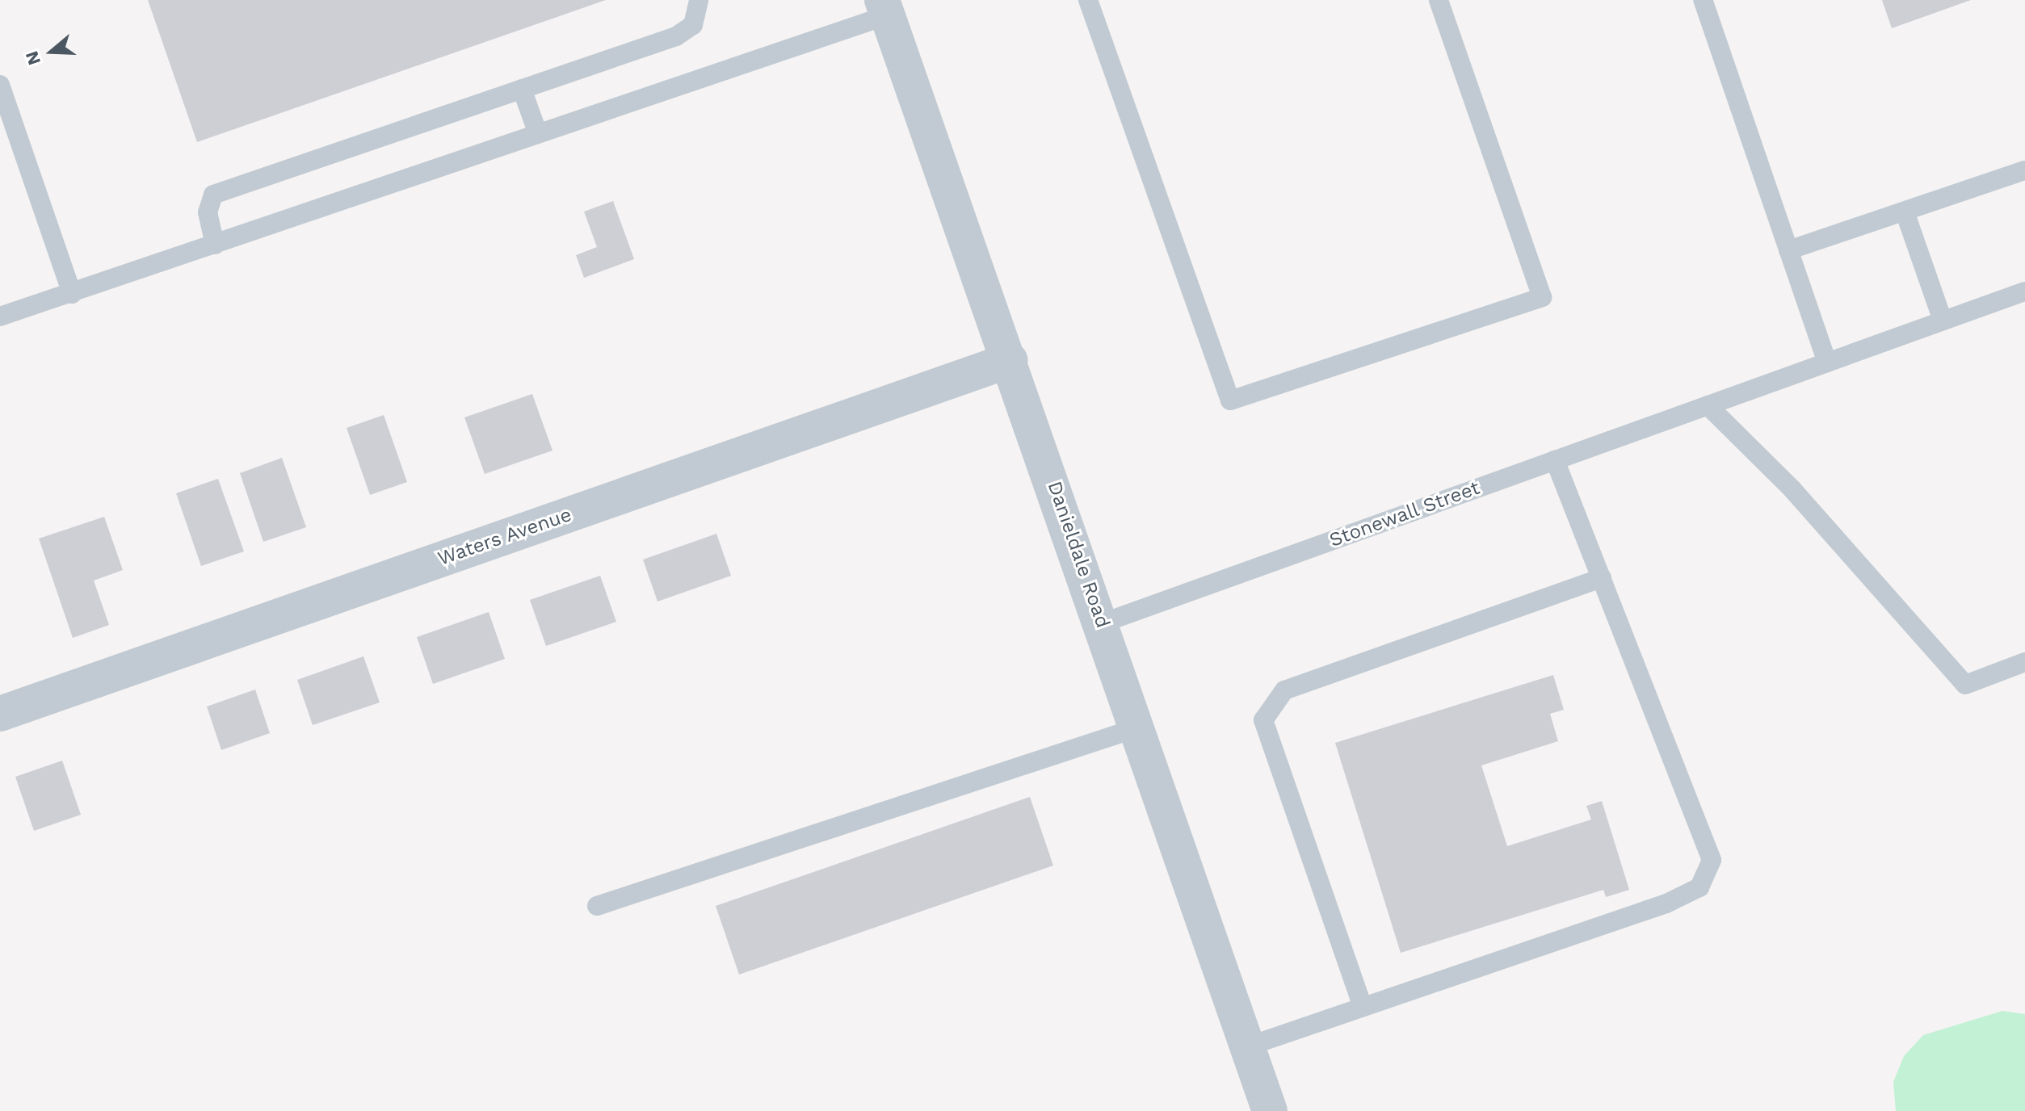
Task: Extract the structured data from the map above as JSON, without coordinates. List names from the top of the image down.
{
  "streets": {
    "street": ["Waters Avenue", "Danieldale Road"],
    "lane": ["Stonewall Street"]
  },
  "crossings": [
    ["Stonewall Street", "Danieldale Road"],
    ["Waters Avenue", "Danieldale Road"]
  ],
  "north": "left"
}
